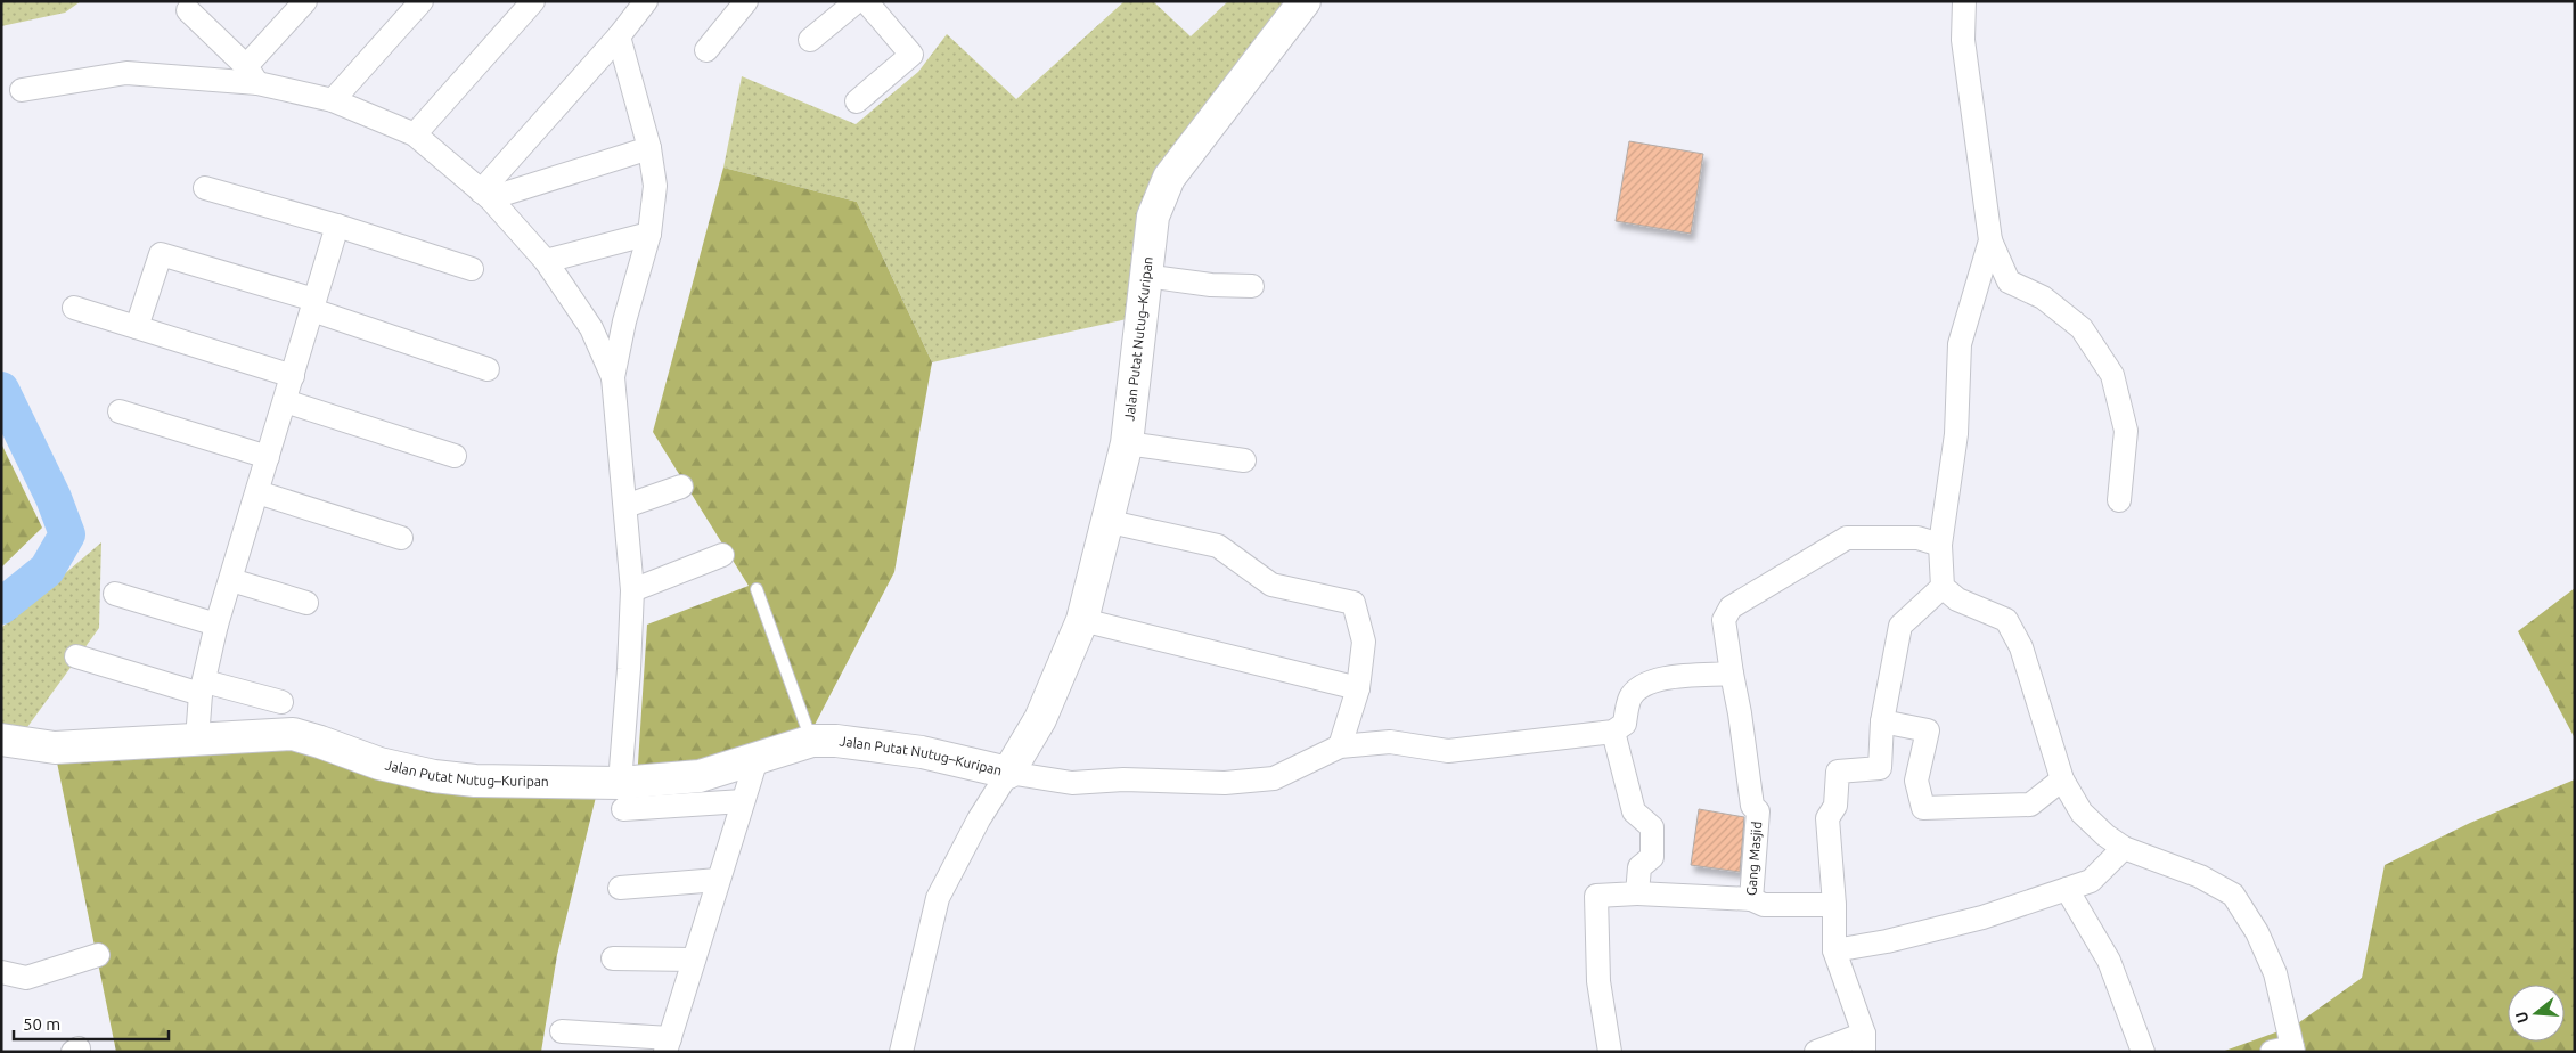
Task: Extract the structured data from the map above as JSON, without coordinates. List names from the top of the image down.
{
  "streets": {
    "street": ["Jalan Putat Nutug–Kuripan", "Gang Masjid"]
  },
  "scale_bar": "50 m",
  "north": "left"
}
